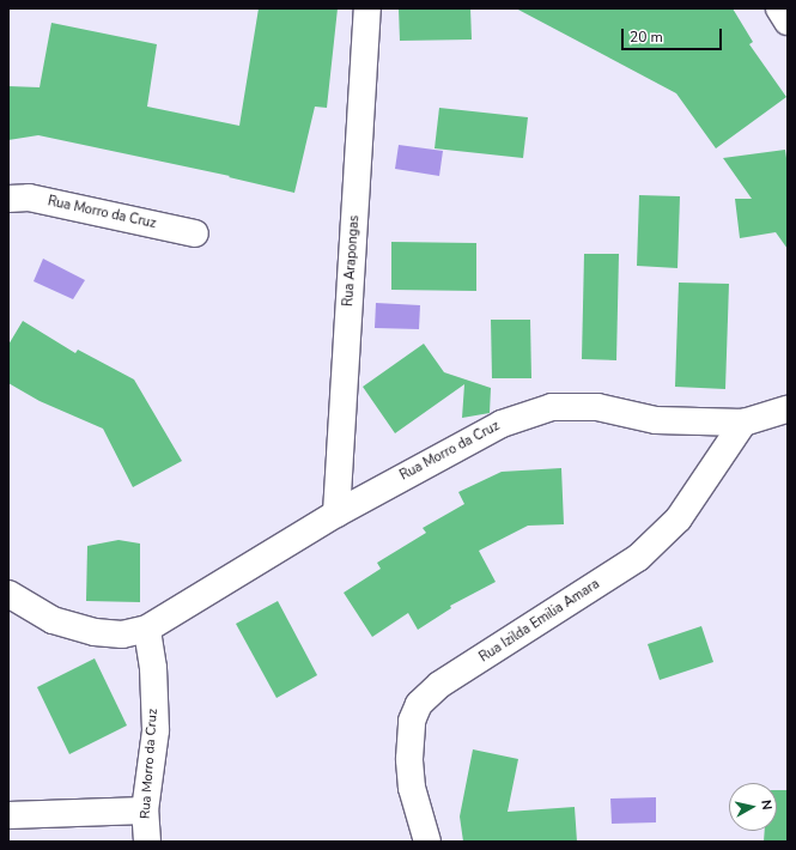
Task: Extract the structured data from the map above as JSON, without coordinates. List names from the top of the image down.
{
  "streets": {
    "street": ["Rua Morro da Cruz", "Rua Arapongas", "Rua Izilda Emilia Amara"]
  },
  "crossings": [
    ["Rua Morro da Cruz", "Rua Arapongas"],
    ["Rua Morro da Cruz", "Rua Izilda Emilia Amara"]
  ],
  "scale_bar": "20 m",
  "north": "right"
}
